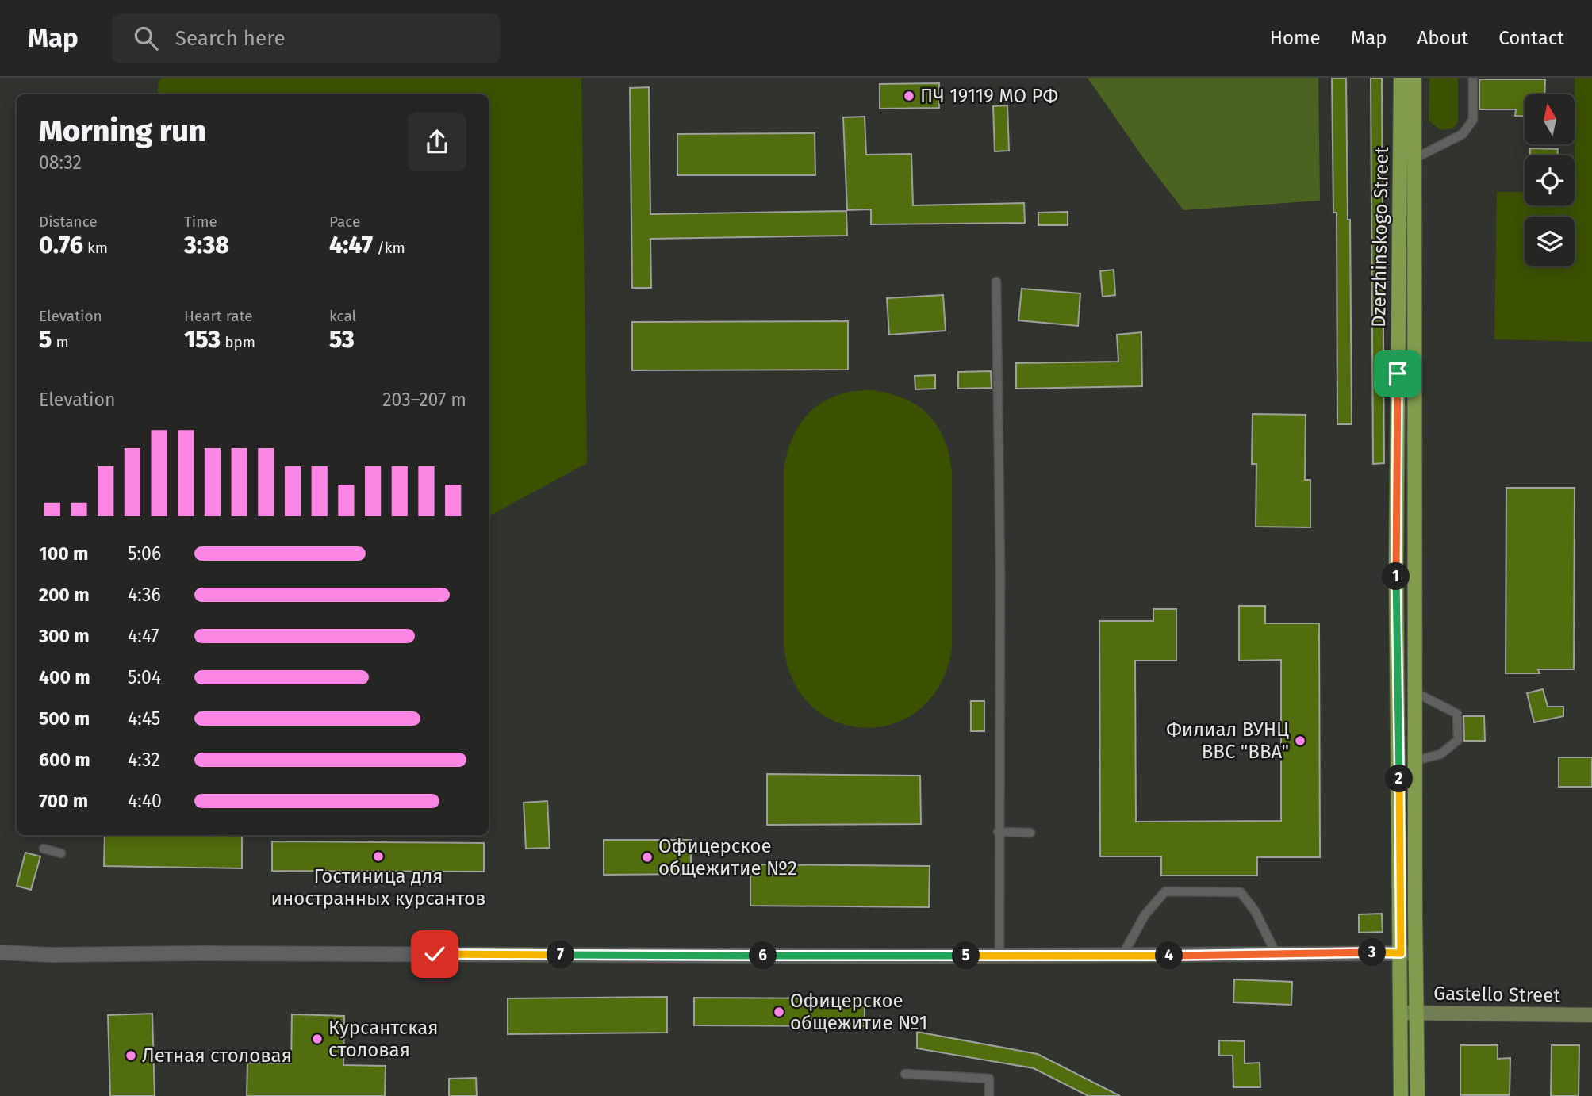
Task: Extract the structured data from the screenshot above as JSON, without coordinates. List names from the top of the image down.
{
  "streets": {
    "main road": ["Dzerzhinskogo Street"],
    "street": ["Gastello Street"]
  },
  "crossings": [
    ["Dzerzhinskogo Street", "Gastello Street"]
  ],
  "places": [
    "ПЧ 19119 МО РФ",
    "Филиал ВУНЦ ВВС \"ВВА\"",
    "Гостиница для иностранных курсантов",
    "Офицерское общежитие №2",
    "Офицерское общежитие №1",
    "Курсантская столовая",
    "Летная столовая"
  ],
  "north": "top",
  "page": {
    "header": "Map",
    "search": "Search here",
    "nav": [
      "Home",
      "Map",
      "About",
      "Contact"
    ],
    "heading": ["Morning run", "08:32"],
    "stats": [
      ["Distance", "0.76 km"],
      ["Time", "3:38"],
      ["Pace", "4:47 /km"],
      ["Elevation", "5 m"],
      ["Heart rate", "153 bpm"],
      ["kcal", "53"]
    ],
    "chart": ["Elevation", "203–207 m"],
    "list": [
      {
        "name": "100 m",
        "note": "5:06"
      },
      {
        "name": "200 m",
        "note": "4:36"
      },
      {
        "name": "300 m",
        "note": "4:47"
      },
      {
        "name": "400 m",
        "note": "5:04"
      },
      {
        "name": "500 m",
        "note": "4:45"
      },
      {
        "name": "600 m",
        "note": "4:32"
      },
      {
        "name": "700 m",
        "note": "4:40"
      }
    ],
    "pins": [
      "1",
      "2",
      "3",
      "7",
      "4",
      "5",
      "6"
    ]
  }
}
